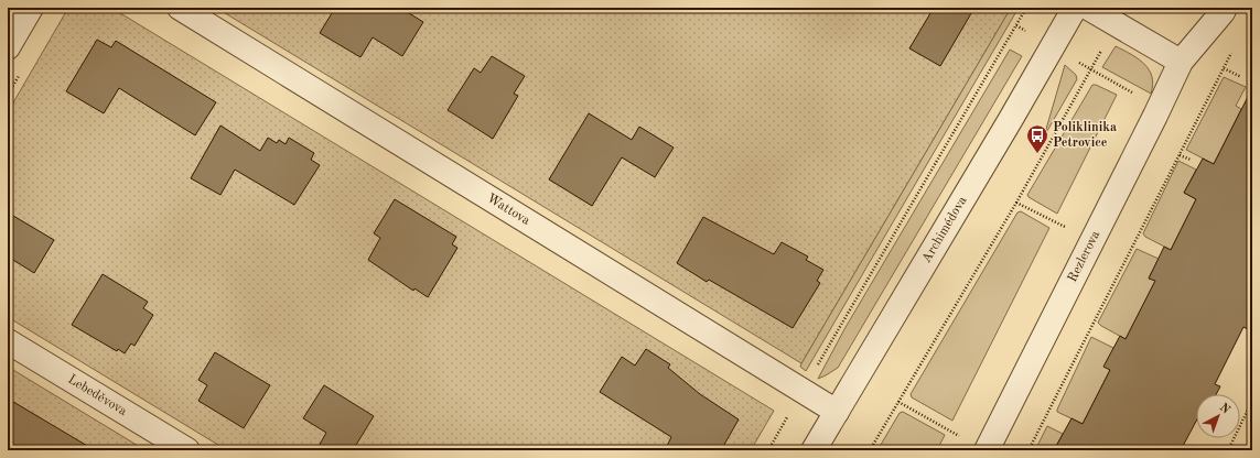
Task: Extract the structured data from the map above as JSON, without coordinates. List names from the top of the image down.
{
  "streets": {
    "street": [
      "Wattova",
      "Archimédova",
      "Rezlerova",
      "Lebeděvova"
    ]
  },
  "crossings": [
    ["Wattova", "Archimédova"]
  ],
  "places": {
    "bus stop": ["Poliklinika Petrovice"]
  },
  "north": "top right"
}
